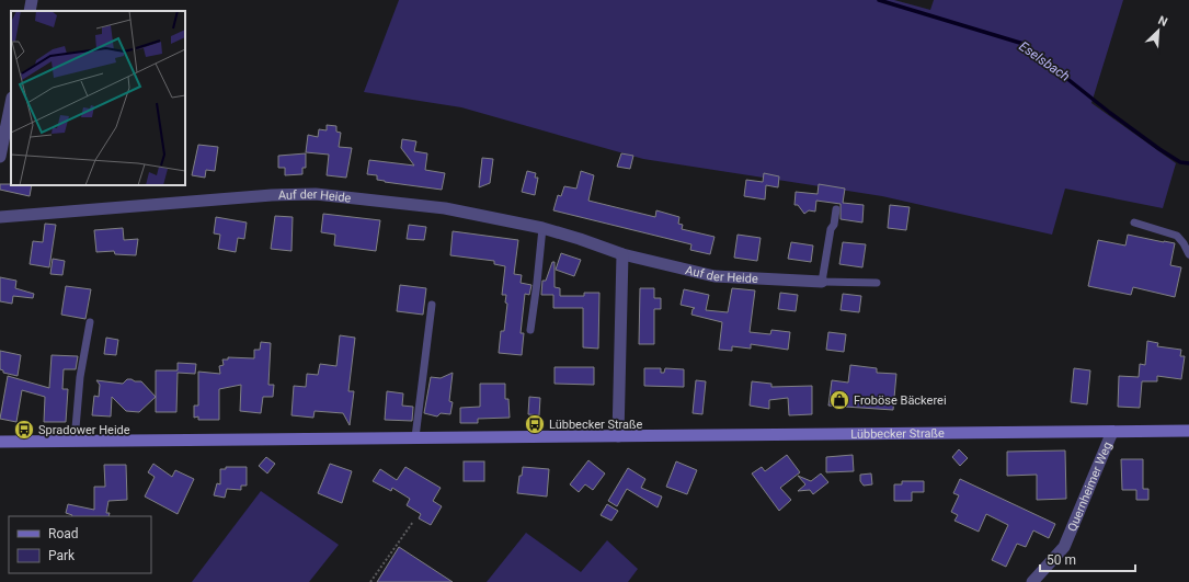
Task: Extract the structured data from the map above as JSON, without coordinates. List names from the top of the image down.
{
  "streets": {
    "main road": ["Lübbecker Straße"],
    "street": ["Auf der Heide", "Quernheimer Weg"]
  },
  "crossings": [
    ["Lübbecker Straße", "Quernheimer Weg"]
  ],
  "water": ["Eselsbach"],
  "places": {
    "shop": ["Froböse Bäckerei"],
    "bus stop": ["Lübbecker Straße", "Spradower Heide"]
  },
  "legend": ["Road", "Park"],
  "scale_bar": "50 m",
  "north": "top right"
}
